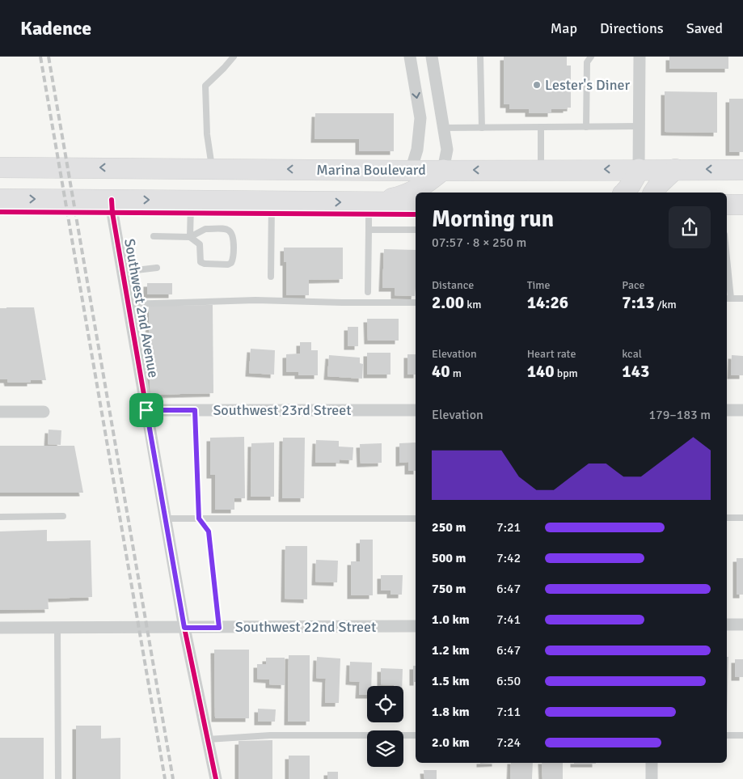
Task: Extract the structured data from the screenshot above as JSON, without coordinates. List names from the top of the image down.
{
  "streets": {
    "main road": ["Marina Boulevard"],
    "street": ["Southwest 2nd Avenue", "Southwest 23rd Street", "Southwest 22nd Street"]
  },
  "crossings": [
    ["Southwest 2nd Avenue", "Southwest 23rd Street"],
    ["Southwest 2nd Avenue", "Southwest 22nd Street"]
  ],
  "places": ["Lester's Diner"],
  "page": {
    "header": "Kadence",
    "nav": ["Map", "Directions", "Saved"],
    "heading": ["Morning run", "07:57 · 8 × 250 m"],
    "stats": [
      ["Distance", "2.00 km"],
      ["Time", "14:26"],
      ["Pace", "7:13 /km"],
      ["Elevation", "40 m"],
      ["Heart rate", "140 bpm"],
      ["kcal", "143"]
    ],
    "chart": ["Elevation", "179–183 m"],
    "list": [
      {
        "name": "250 m",
        "note": "7:21"
      },
      {
        "name": "500 m",
        "note": "7:42"
      },
      {
        "name": "750 m",
        "note": "6:47"
      },
      {
        "name": "1.0 km",
        "note": "7:41"
      },
      {
        "name": "1.2 km",
        "note": "6:47"
      },
      {
        "name": "1.5 km",
        "note": "6:50"
      },
      {
        "name": "1.8 km",
        "note": "7:11"
      },
      {
        "name": "2.0 km",
        "note": "7:24"
      }
    ]
  }
}
